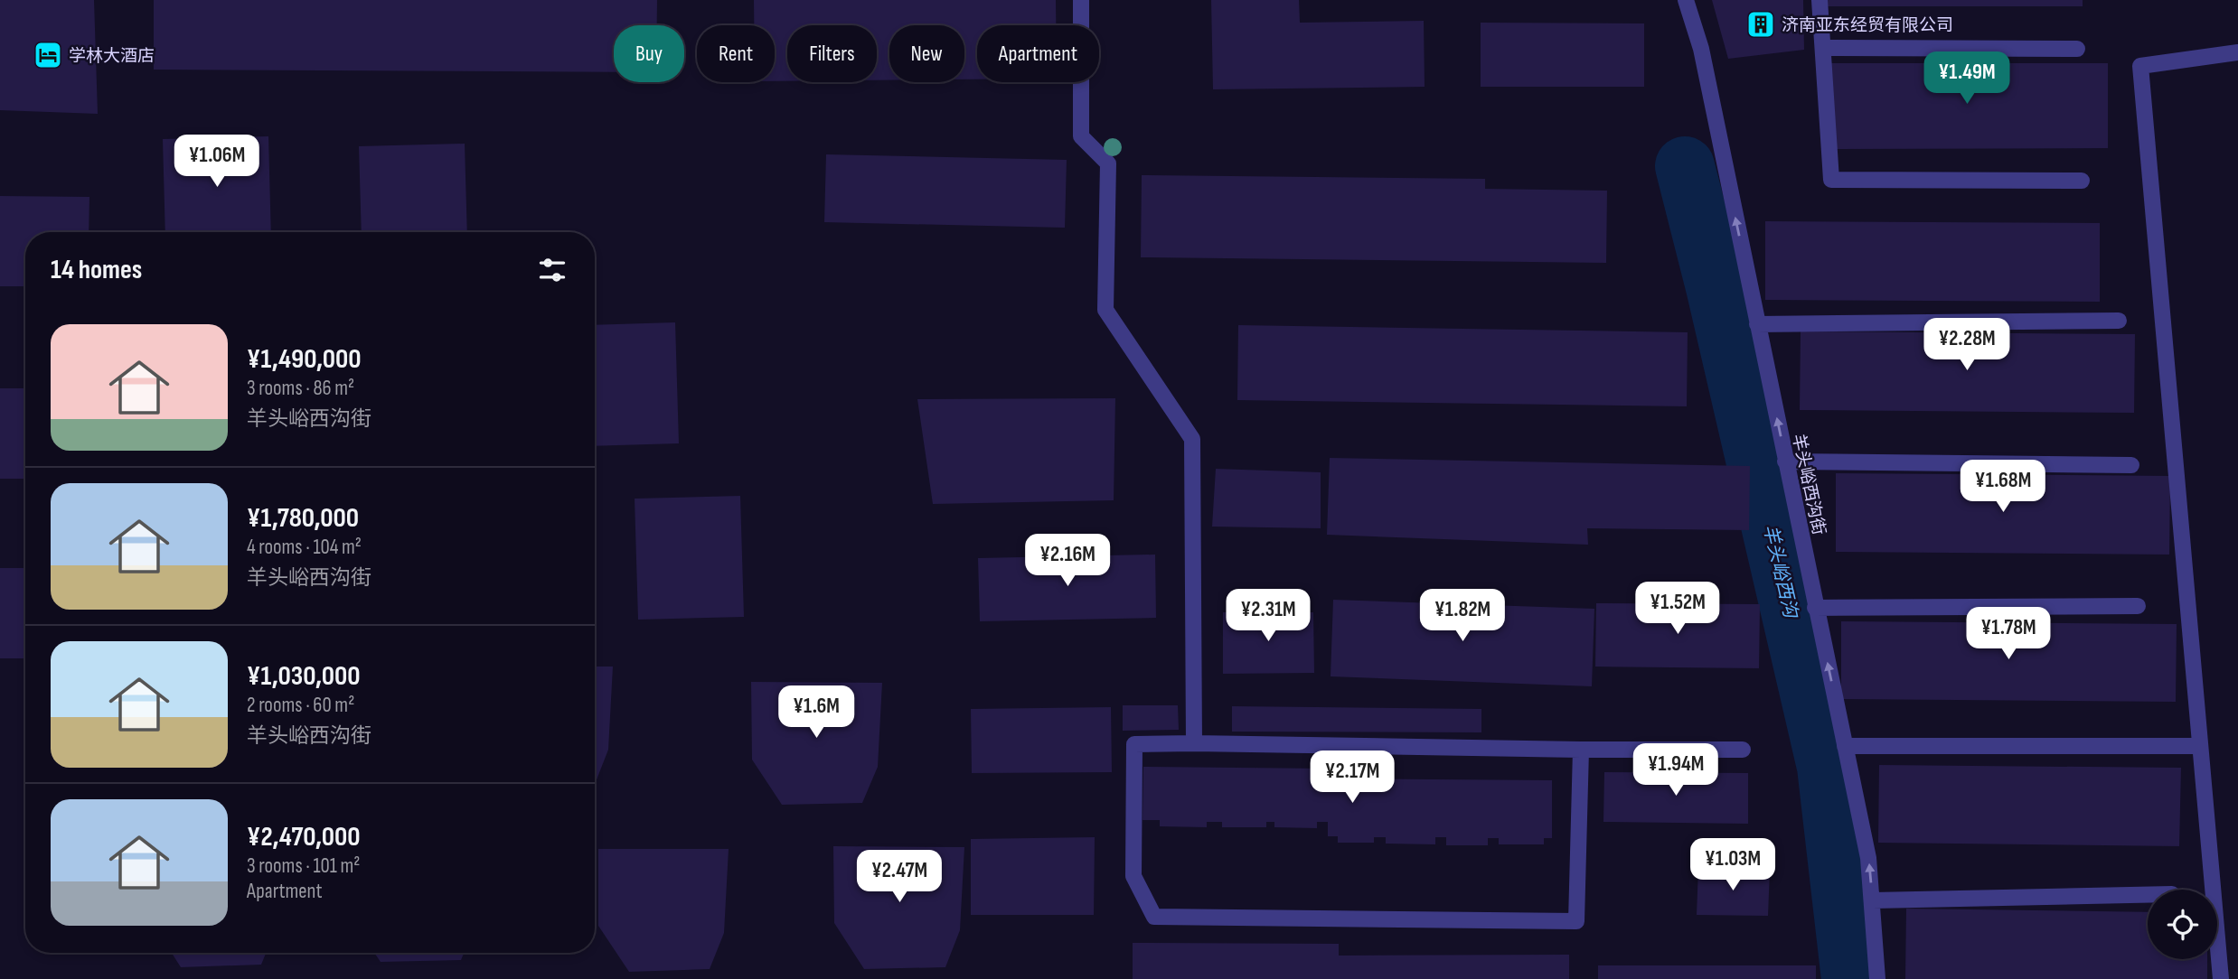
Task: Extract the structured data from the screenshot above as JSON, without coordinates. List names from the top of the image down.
{
  "streets": {
    "street": ["羊头峪西沟街"]
  },
  "one_way": ["羊头峪西沟街"],
  "water": ["羊头峪西沟"],
  "places": {
    "building": ["济南亚东经贸有限公司"],
    "hotel": ["学林大酒店"]
  },
  "page": {
    "chip": [
      "Buy",
      "Rent",
      "Filters",
      "New",
      "Apartment"
    ],
    "price": [
      "¥1.49M",
      "¥1.06M",
      "¥2.28M",
      "¥1.68M",
      "¥2.16M",
      "¥1.52M",
      "¥2.31M",
      "¥1.82M",
      "¥1.78M",
      "¥1.6M",
      "¥1.94M",
      "¥2.17M",
      "¥1.03M",
      "¥2.47M"
    ],
    "heading": "14 homes",
    "list": [
      {
        "name": "¥1,490,000",
        "note": "3 rooms · 86 m² · 羊头峪西沟街"
      },
      {
        "name": "¥1,780,000",
        "note": "4 rooms · 104 m² · 羊头峪西沟街"
      },
      {
        "name": "¥1,030,000",
        "note": "2 rooms · 60 m² · 羊头峪西沟街"
      },
      {
        "name": "¥2,470,000",
        "note": "3 rooms · 101 m² · Apartment"
      }
    ]
  }
}
